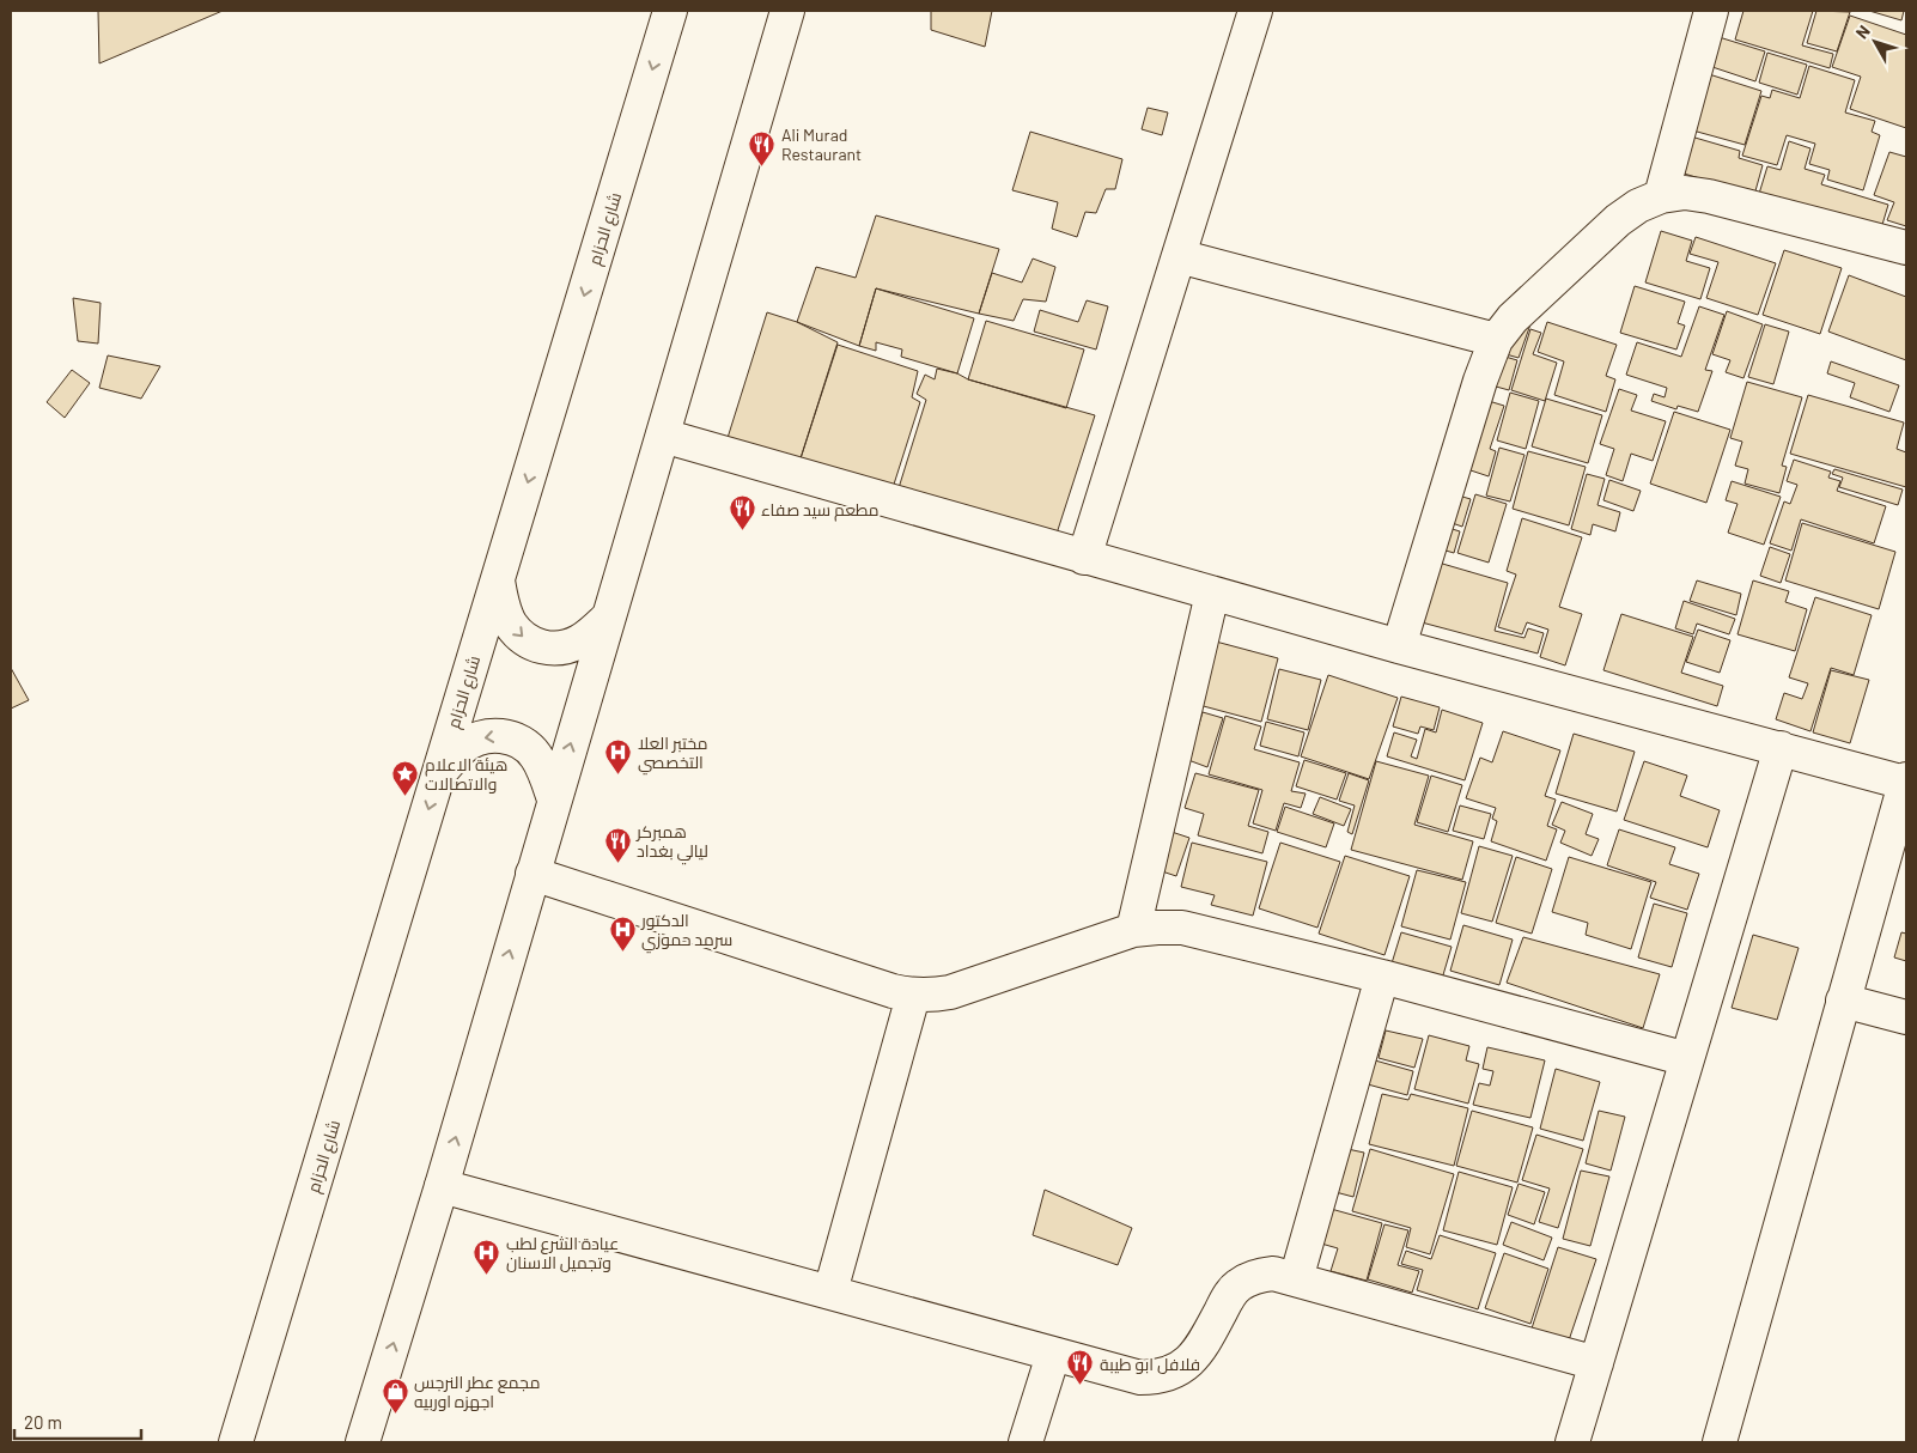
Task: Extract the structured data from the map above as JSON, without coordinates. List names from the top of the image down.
{
  "streets": {
    "street": ["شارع الحزام"]
  },
  "places": {
    "restaurant": [
      "Ali Murad Restaurant",
      "مطعم سيد صفاء",
      "همبركر ليالي بغداد",
      "فلافل ابو طيبة"
    ],
    "hospital": ["مختبر العلا التخصصي", "الدكتور سرمد حموزي", "عيادة الشرع لطب وتجميل الاسنان"],
    "place": ["هيئة الاعلام والاتصالات"],
    "shop": ["مجمع عطر النرجس اجهزه اوربيه"]
  },
  "scale_bar": "20 m",
  "north": "top left"
}
